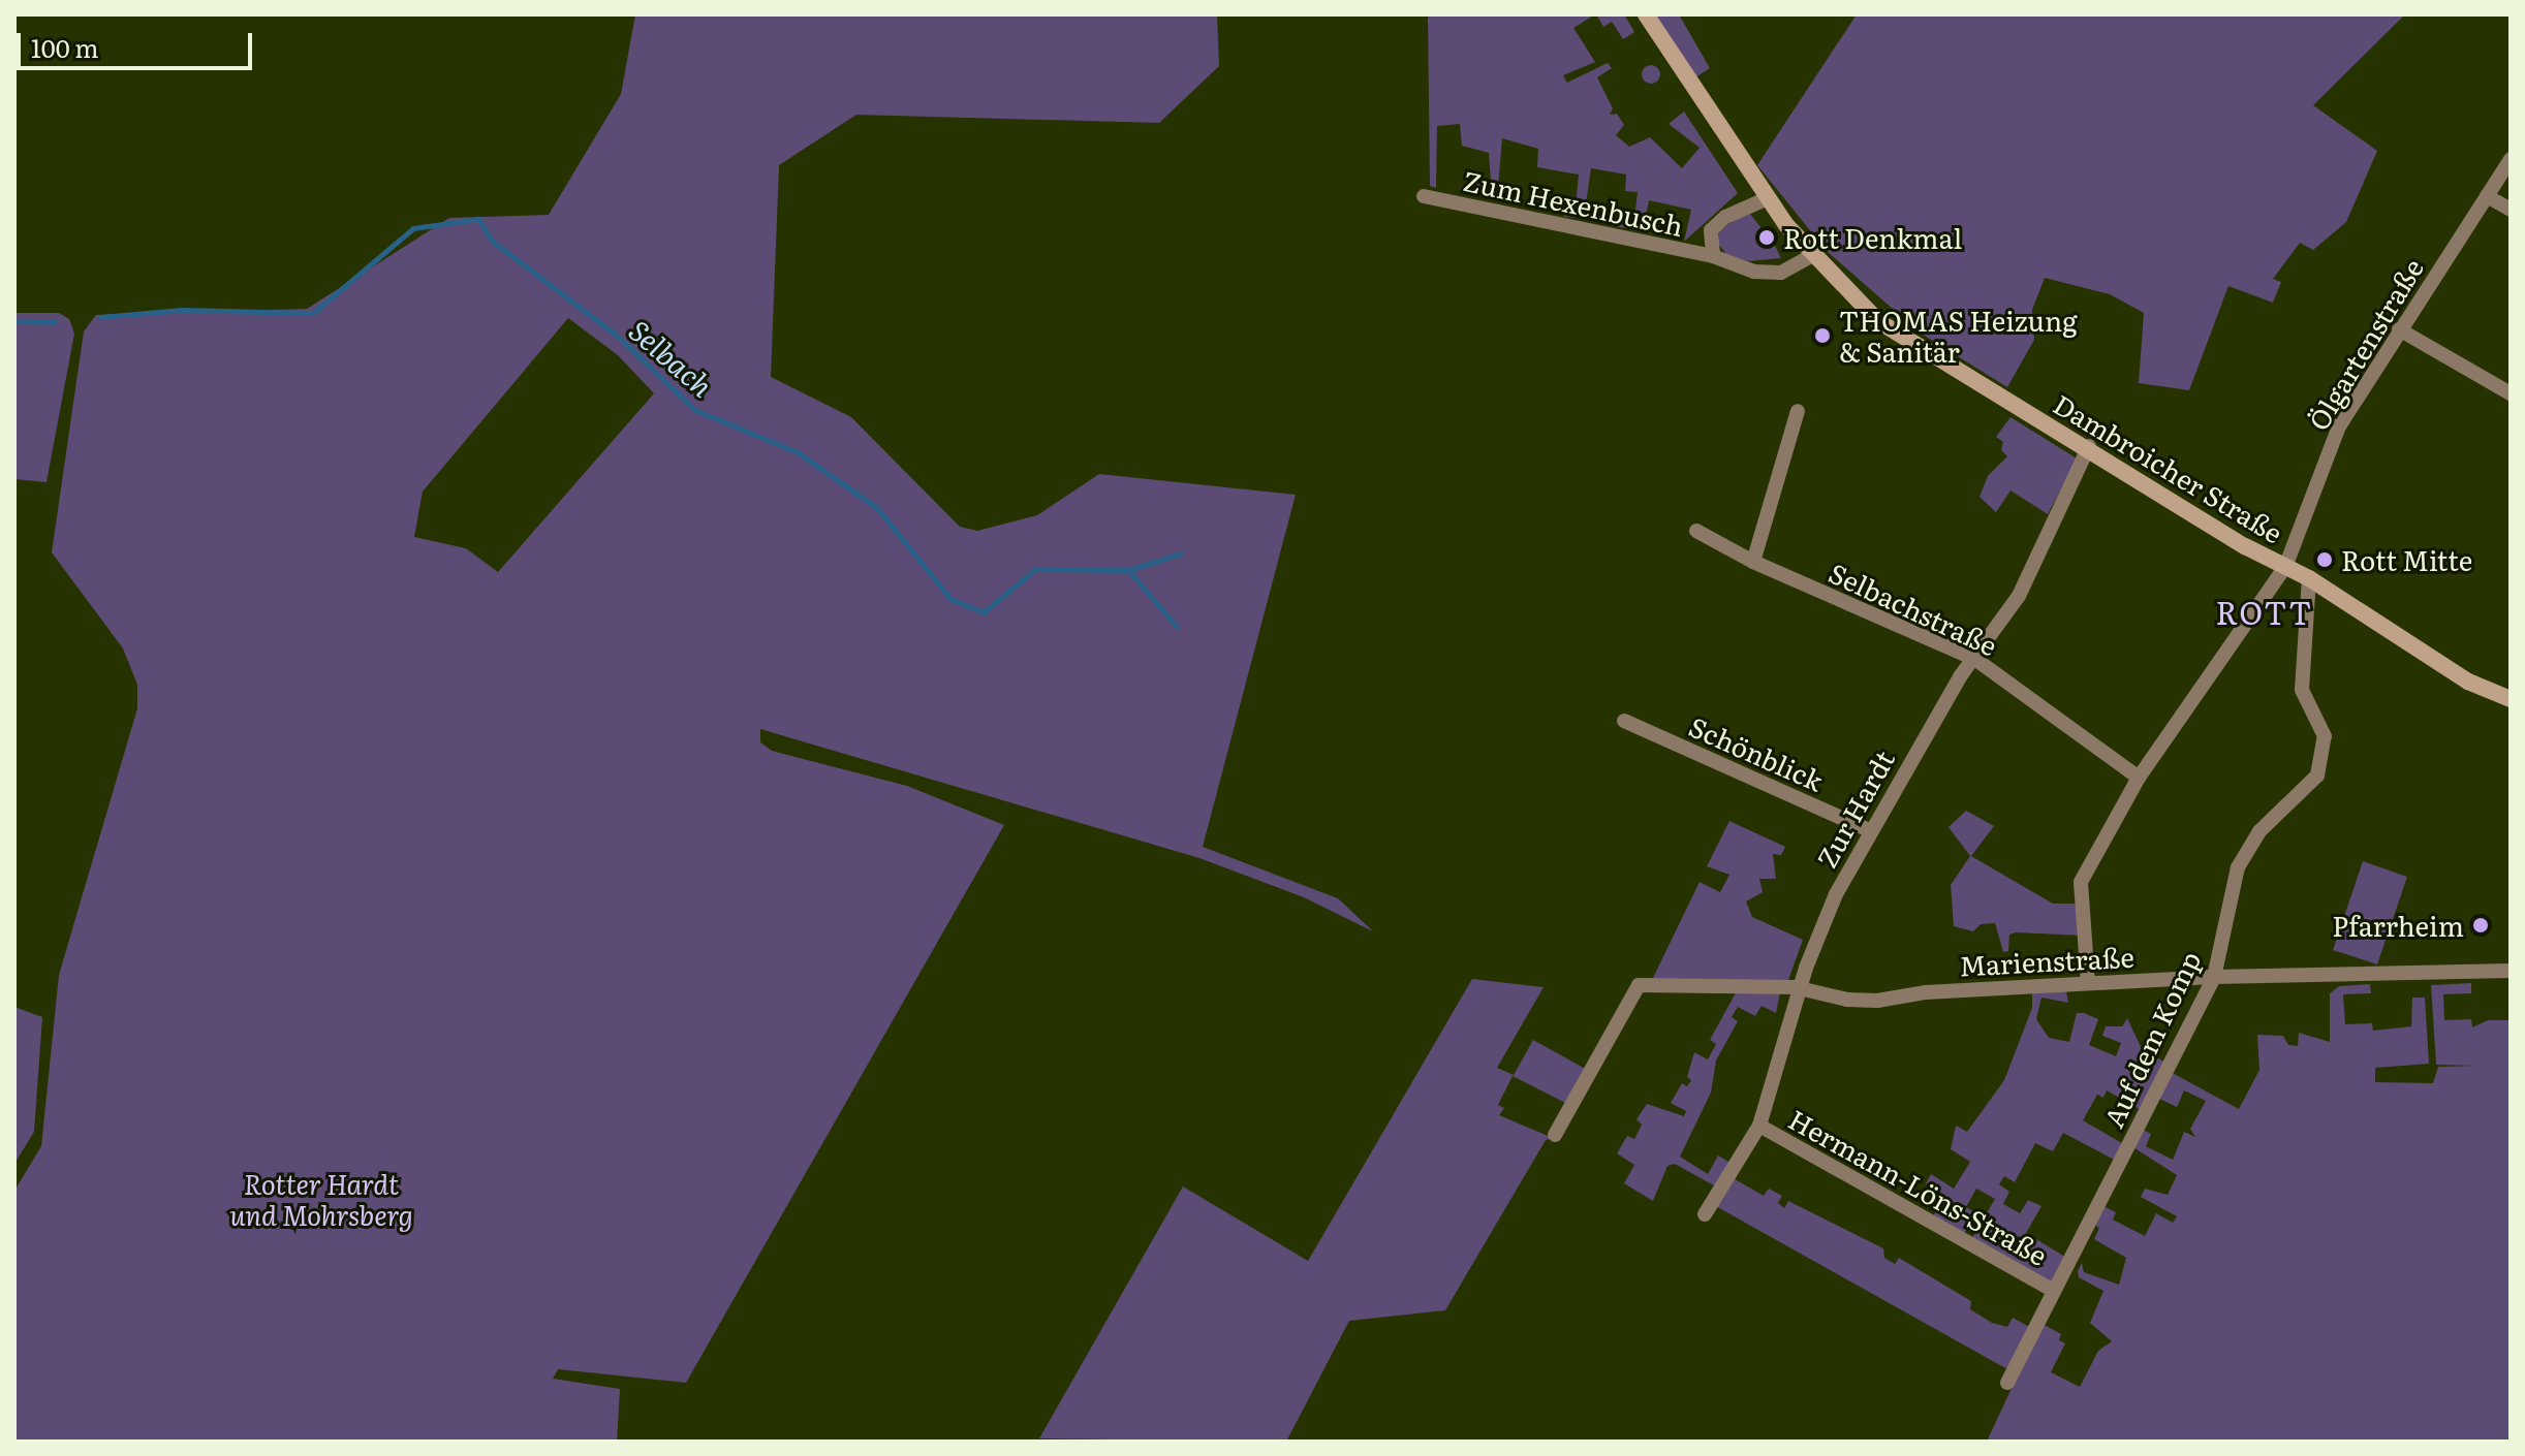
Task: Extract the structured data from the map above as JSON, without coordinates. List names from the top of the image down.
{
  "streets": {
    "street": [
      "Zum Hexenbusch",
      "Ölgartenstraße",
      "Dambroicher Straße",
      "Selbachstraße",
      "Schönblick",
      "Zur Hardt",
      "Marienstraße",
      "Auf dem Komp",
      "Hermann-Löns-Straße"
    ]
  },
  "crossings": [
    ["Zum Hexenbusch", "Dambroicher Straße"],
    ["Ölgartenstraße", "Dambroicher Straße"],
    ["Ölgartenstraße", "Selbachstraße"],
    ["Ölgartenstraße", "Marienstraße"],
    ["Dambroicher Straße", "Zur Hardt"],
    ["Dambroicher Straße", "Auf dem Komp"],
    ["Selbachstraße", "Zur Hardt"],
    ["Schönblick", "Zur Hardt"],
    ["Zur Hardt", "Marienstraße"],
    ["Zur Hardt", "Hermann-Löns-Straße"],
    ["Marienstraße", "Auf dem Komp"],
    ["Auf dem Komp", "Hermann-Löns-Straße"]
  ],
  "districts": ["ROTT"],
  "water": ["Selbach"],
  "parks": ["Rotter Hardt und Mohrsberg"],
  "places": [
    "Rott Denkmal",
    "THOMAS Heizung & Sanitär",
    "Rott Mitte",
    "Pfarrheim"
  ],
  "scale_bar": "100 m"
}
